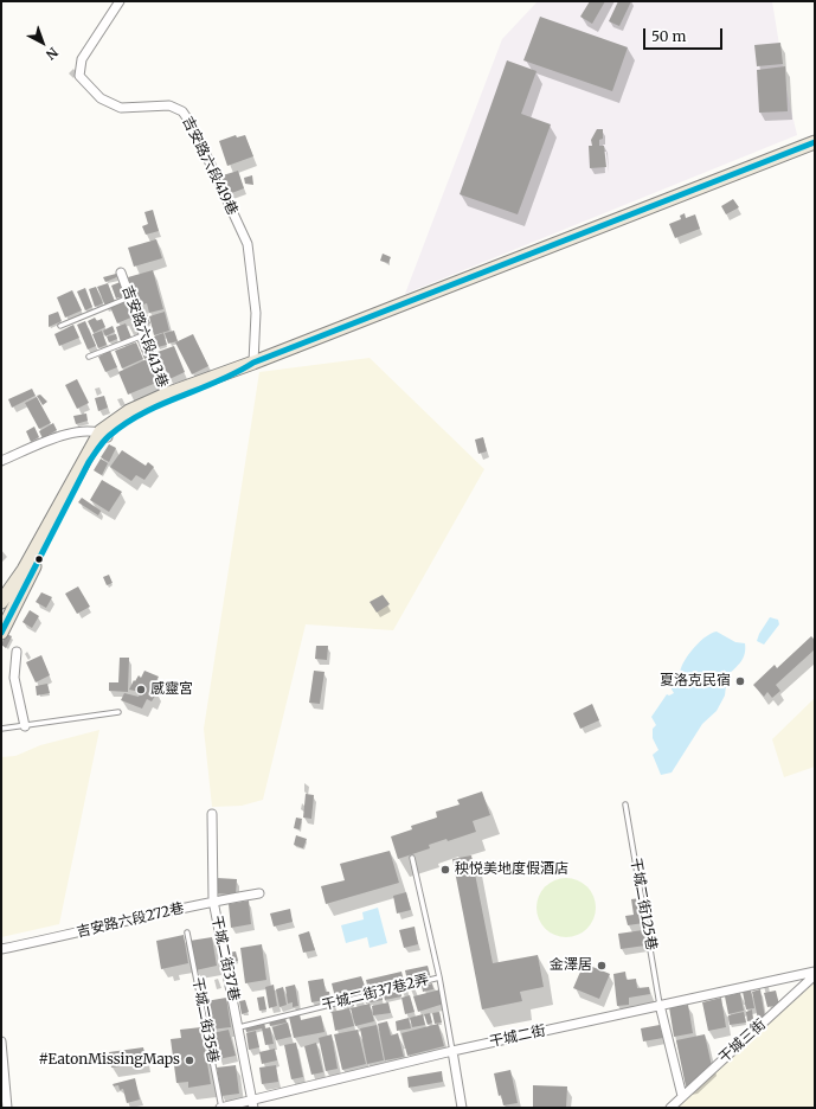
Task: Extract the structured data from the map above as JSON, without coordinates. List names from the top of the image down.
{
  "streets": {
    "street": [
      "吉安路六段419巷",
      "吉安路六段413巷",
      "吉安路六段272巷",
      "干城二街37巷",
      "干城二街",
      "干城三街"
    ],
    "lane": ["干城二街125巷", "干城二街37巷2弄", "干城二街35巷"]
  },
  "crossings": [
    ["干城二街125巷", "干城二街"],
    ["吉安路六段272巷", "干城二街37巷"],
    ["干城二街37巷", "干城二街37巷2弄"],
    ["干城二街37巷", "干城二街"],
    ["干城二街37巷2弄", "干城二街"],
    ["干城二街35巷", "干城二街"]
  ],
  "places": [
    "夏洛克民宿",
    "感靈宮",
    "秧悦美地度假酒店",
    "金澤居",
    "#EatonMissingMaps"
  ],
  "scale_bar": "50 m",
  "north": "bottom right"
}
